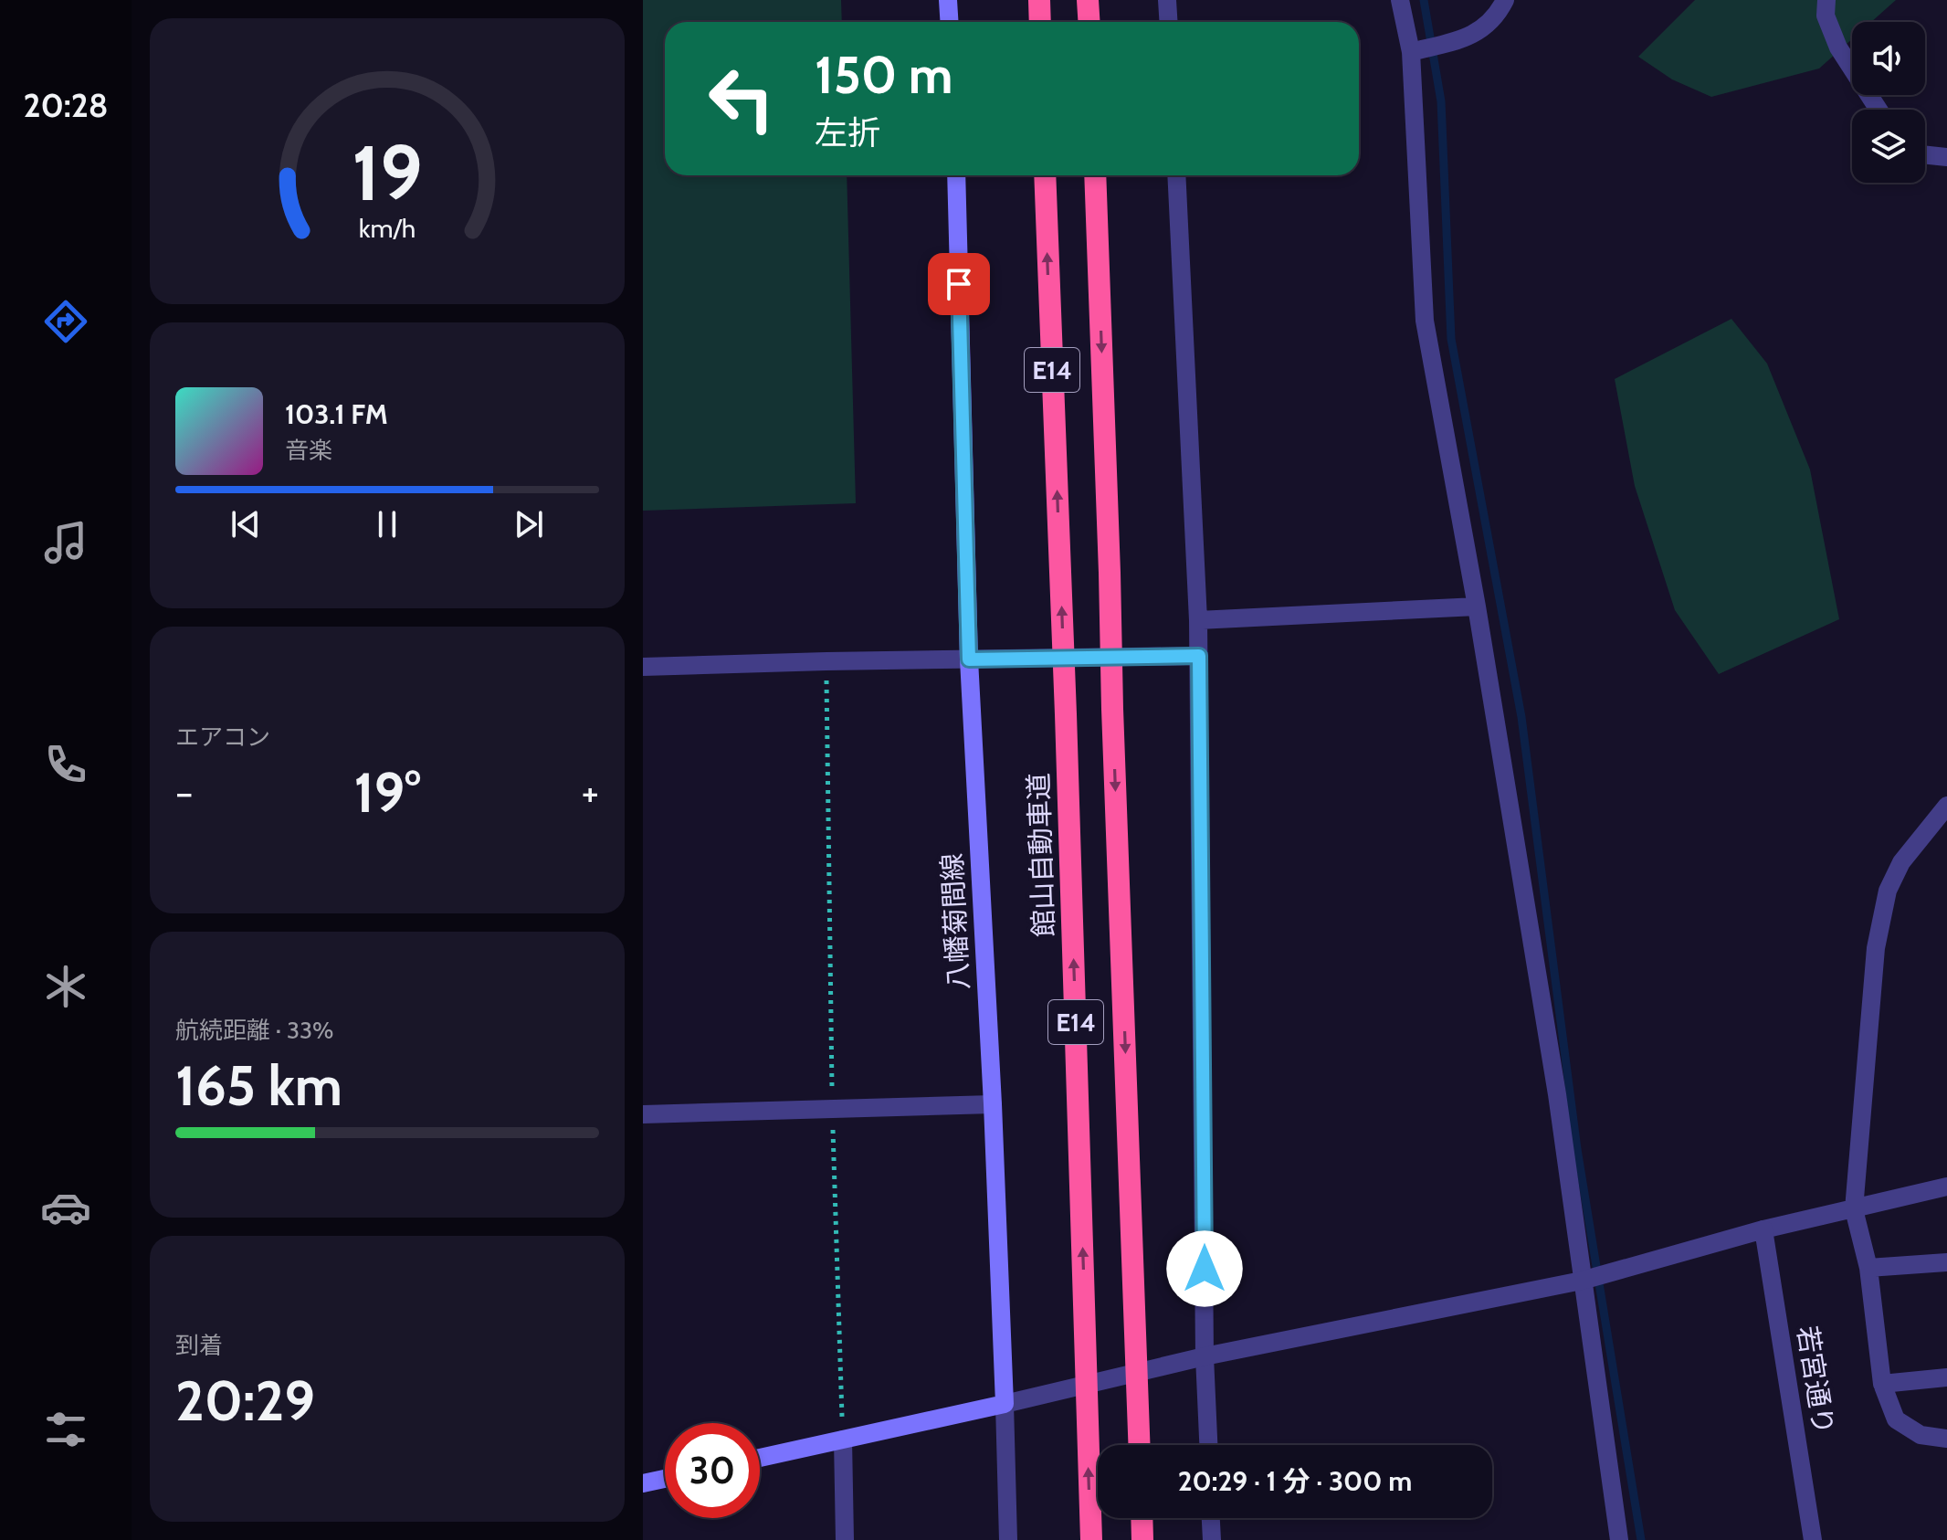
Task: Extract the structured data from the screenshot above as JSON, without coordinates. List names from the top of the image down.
{
  "streets": {
    "highway": ["E14", "館山自動車道"],
    "main road": ["八幡菊間線"],
    "street": ["若宮通り"]
  },
  "page": {
    "tabs": "20:28",
    "turn": ["150 m", "左折"],
    "song": ["103.1 FM", "音楽"],
    "tile": [
      "エアコン",
      ["航続距離 · 33%", "165 km"],
      ["到着", "20:29"]
    ],
    "heat": ["−", "19°", "+"],
    "limit": "30",
    "trip": "20:29 · 1 分 · 300 m",
    "gauge": ["19", "km/h"]
  }
}
